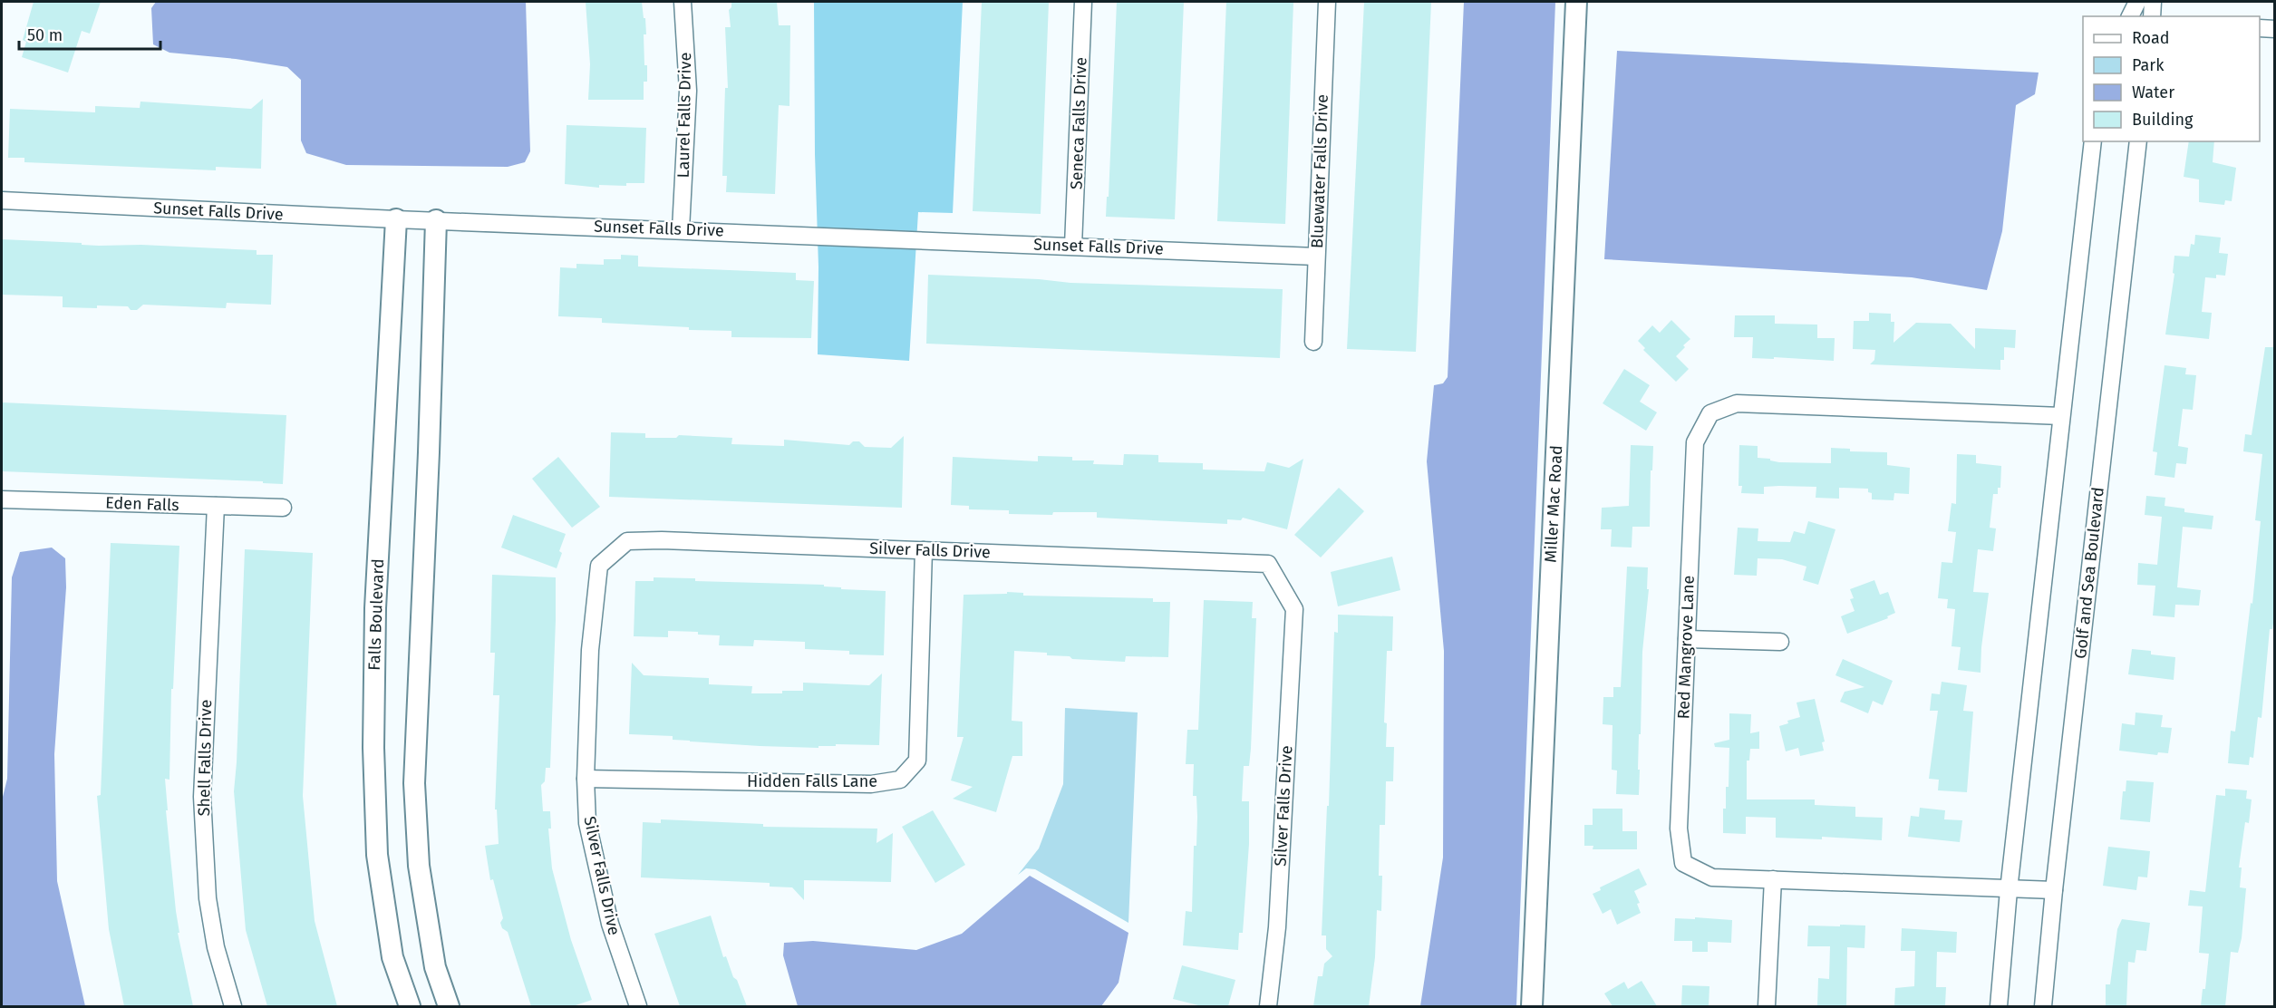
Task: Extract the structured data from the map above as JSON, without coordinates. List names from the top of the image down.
{
  "streets": {
    "street": [
      "Laurel Falls Drive",
      "Seneca Falls Drive",
      "Bluewater Falls Drive",
      "Sunset Falls Drive",
      "Eden Falls",
      "Miller Mac Road",
      "Silver Falls Drive",
      "Golf and Sea Boulevard",
      "Falls Boulevard",
      "Red Mangrove Lane",
      "Shell Falls Drive",
      "Hidden Falls Lane"
    ]
  },
  "crossings": [
    ["Laurel Falls Drive", "Sunset Falls Drive"],
    ["Seneca Falls Drive", "Sunset Falls Drive"],
    ["Bluewater Falls Drive", "Sunset Falls Drive"],
    ["Sunset Falls Drive", "Falls Boulevard"],
    ["Eden Falls", "Shell Falls Drive"],
    ["Silver Falls Drive", "Hidden Falls Lane"],
    ["Golf and Sea Boulevard", "Red Mangrove Lane"]
  ],
  "legend": [
    "Road",
    "Park",
    "Water",
    "Building"
  ],
  "scale_bar": "50 m"
}
